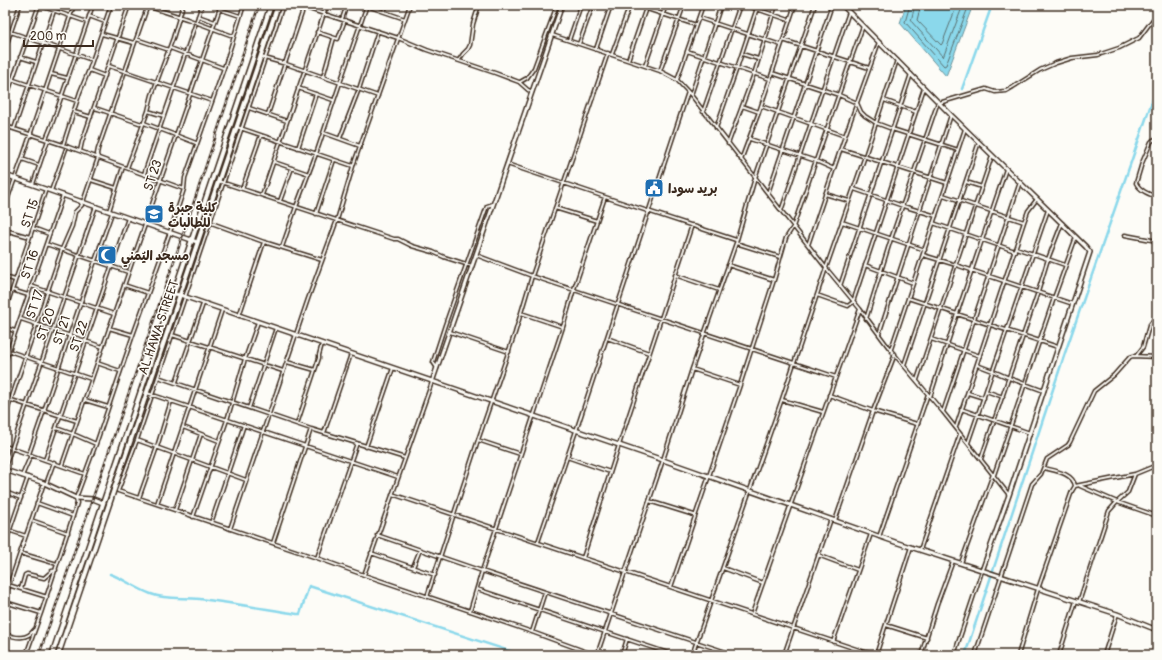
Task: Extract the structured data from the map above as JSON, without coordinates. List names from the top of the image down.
{
  "streets": {
    "highway": ["AL HAWA STREET"],
    "street": [
      "ST 23",
      "ST 15",
      "ST 16",
      "ST 17",
      "ST 20",
      "ST 21",
      "ST 22"
    ]
  },
  "places": {
    "public building": ["بريد سودا"],
    "school or university": ["كلية جبرة للطالبات"],
    "mosque": ["مسجد اليُمني"]
  },
  "scale_bar": "200 m"
}
